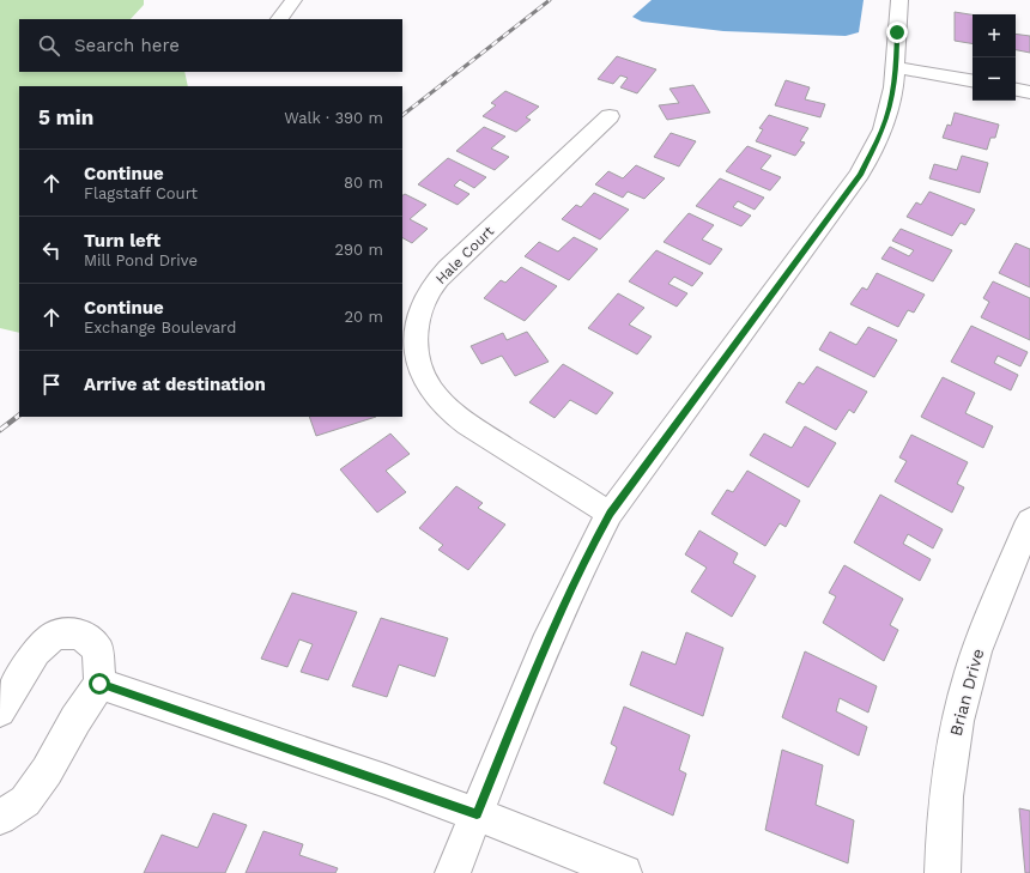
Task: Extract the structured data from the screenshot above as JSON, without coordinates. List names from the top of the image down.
{
  "streets": {
    "street": ["Hale Court", "Brian Drive"]
  },
  "page": {
    "map_buttons": ["+", "−"],
    "search": "Search here",
    "heading": ["5 min", "Walk · 390 m"],
    "list": [
      ["Continue", "Flagstaff Court", "80 m"],
      ["Turn left", "Mill Pond Drive", "290 m"],
      ["Continue", "Exchange Boulevard", "20 m"],
      "Arrive at destination"
    ]
  }
}
